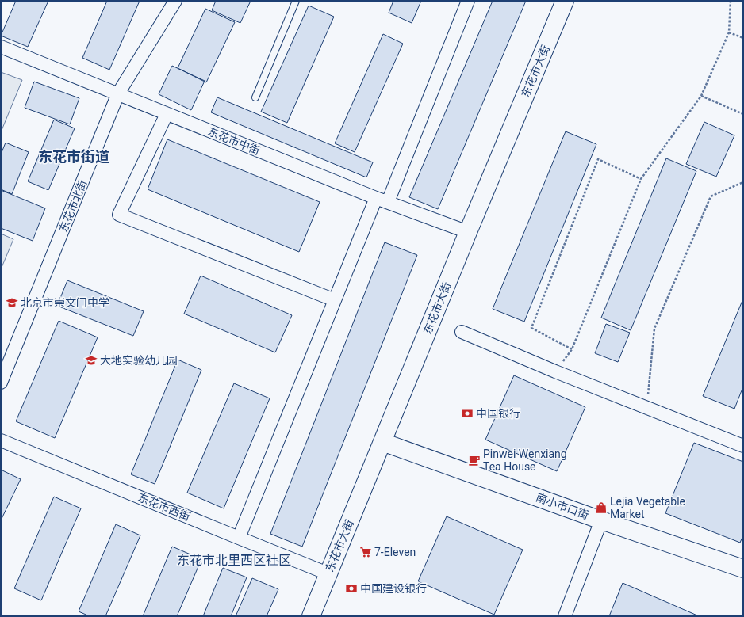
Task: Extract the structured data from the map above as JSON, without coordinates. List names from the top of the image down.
{
  "streets": {
    "street": [
      "东花市大街",
      "东花市中街",
      "东花市北街",
      "南小市口街",
      "东花市西街"
    ]
  },
  "crossings": [
    ["东花市大街", "东花市中街"],
    ["东花市大街", "南小市口街"],
    ["东花市大街", "东花市西街"],
    ["东花市中街", "东花市北街"]
  ],
  "districts": ["东花市街道", "东花市北里西区社区"],
  "places": {
    "school or university": ["北京市崇文门中学", "大地实验幼儿园"],
    "bank": ["中国银行", "中国建设银行"],
    "cafe": ["Pinwei Wenxiang Tea House"],
    "shop": ["Lejia Vegetable Market"],
    "supermarket": ["7-Eleven"]
  }
}
